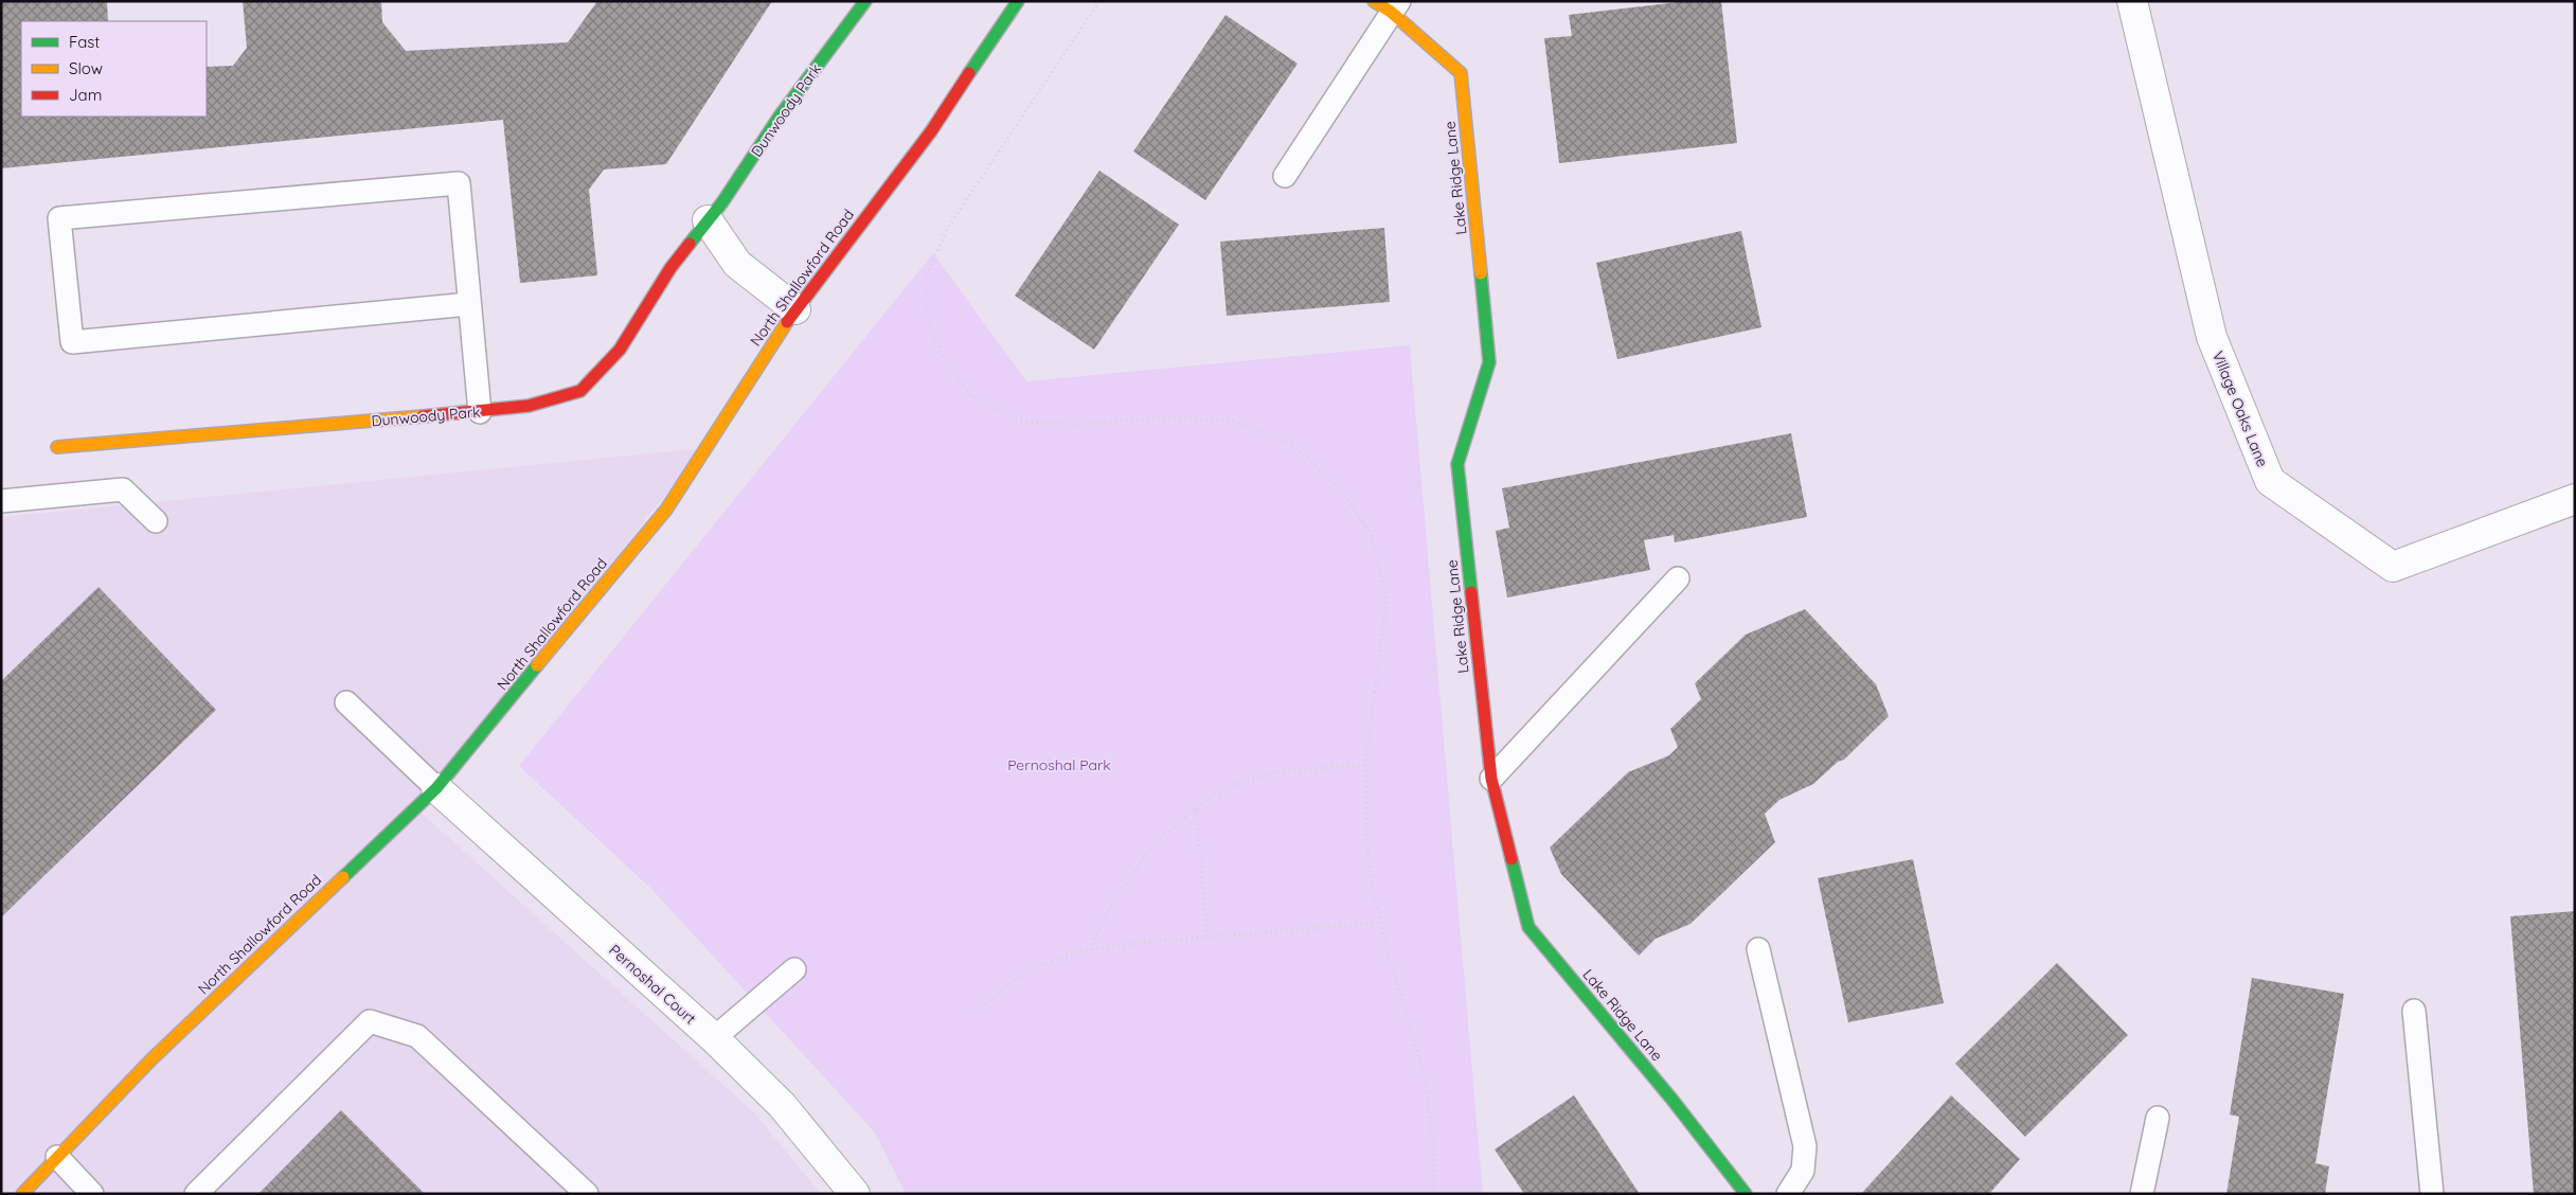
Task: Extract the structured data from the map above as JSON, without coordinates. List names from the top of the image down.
{
  "streets": {
    "street": [
      "Dunwoody Park",
      "Lake Ridge Lane",
      "North Shallowford Road",
      "Village Oaks Lane",
      "Pernoshal Court"
    ]
  },
  "crossings": [
    ["North Shallowford Road", "Pernoshal Court"]
  ],
  "parks": ["Pernoshal Park"],
  "legend": ["Fast", "Slow", "Jam"]
}
